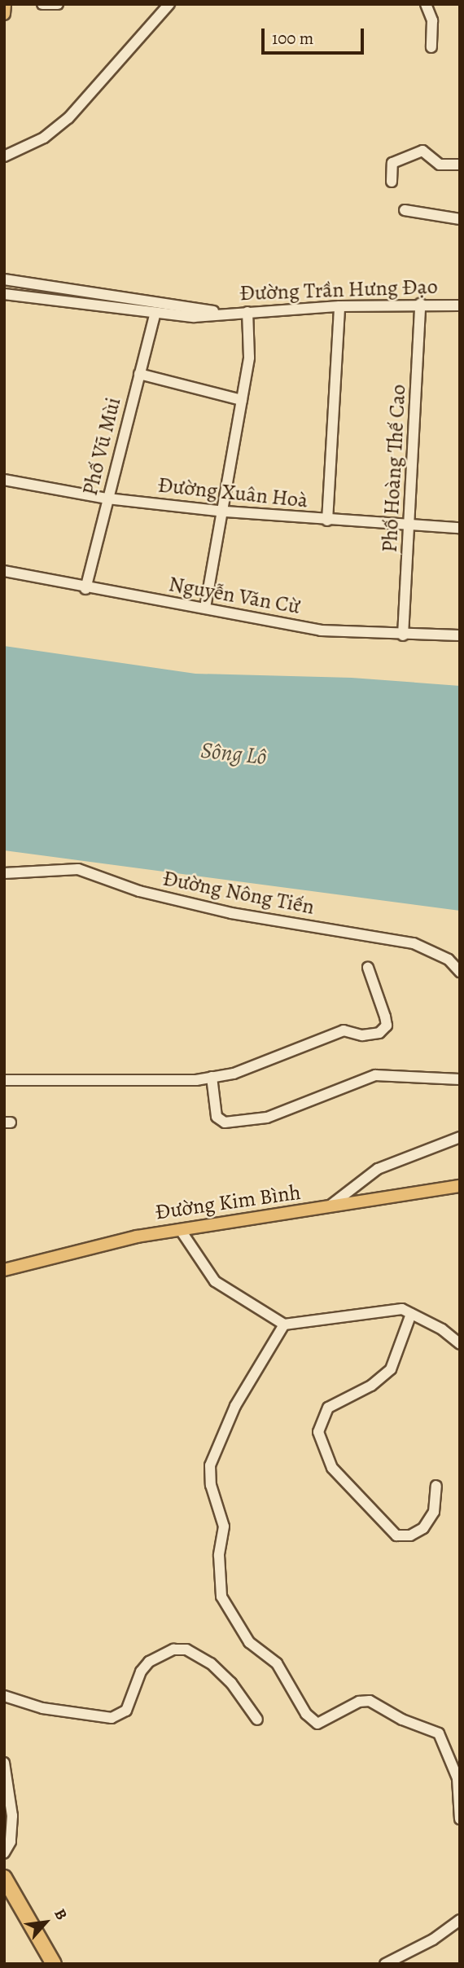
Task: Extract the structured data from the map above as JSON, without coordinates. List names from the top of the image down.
{
  "streets": {
    "main road": ["Đường Kim Bình"],
    "street": [
      "Đường Trần Hưng Đạo",
      "Phố Vũ Mùi",
      "Phố Hoàng Thế Cao",
      "Đường Xuân Hoà",
      "Nguyễn Văn Cừ",
      "Đường Nông Tiến"
    ]
  },
  "crossings": [
    ["Đường Trần Hưng Đạo", "Phố Vũ Mùi"],
    ["Đường Trần Hưng Đạo", "Phố Hoàng Thế Cao"],
    ["Phố Vũ Mùi", "Đường Xuân Hoà"],
    ["Phố Vũ Mùi", "Nguyễn Văn Cừ"],
    ["Phố Hoàng Thế Cao", "Đường Xuân Hoà"],
    ["Phố Hoàng Thế Cao", "Nguyễn Văn Cừ"]
  ],
  "water": ["Sông Lô"],
  "scale_bar": "100 m",
  "north": "top right"
}
